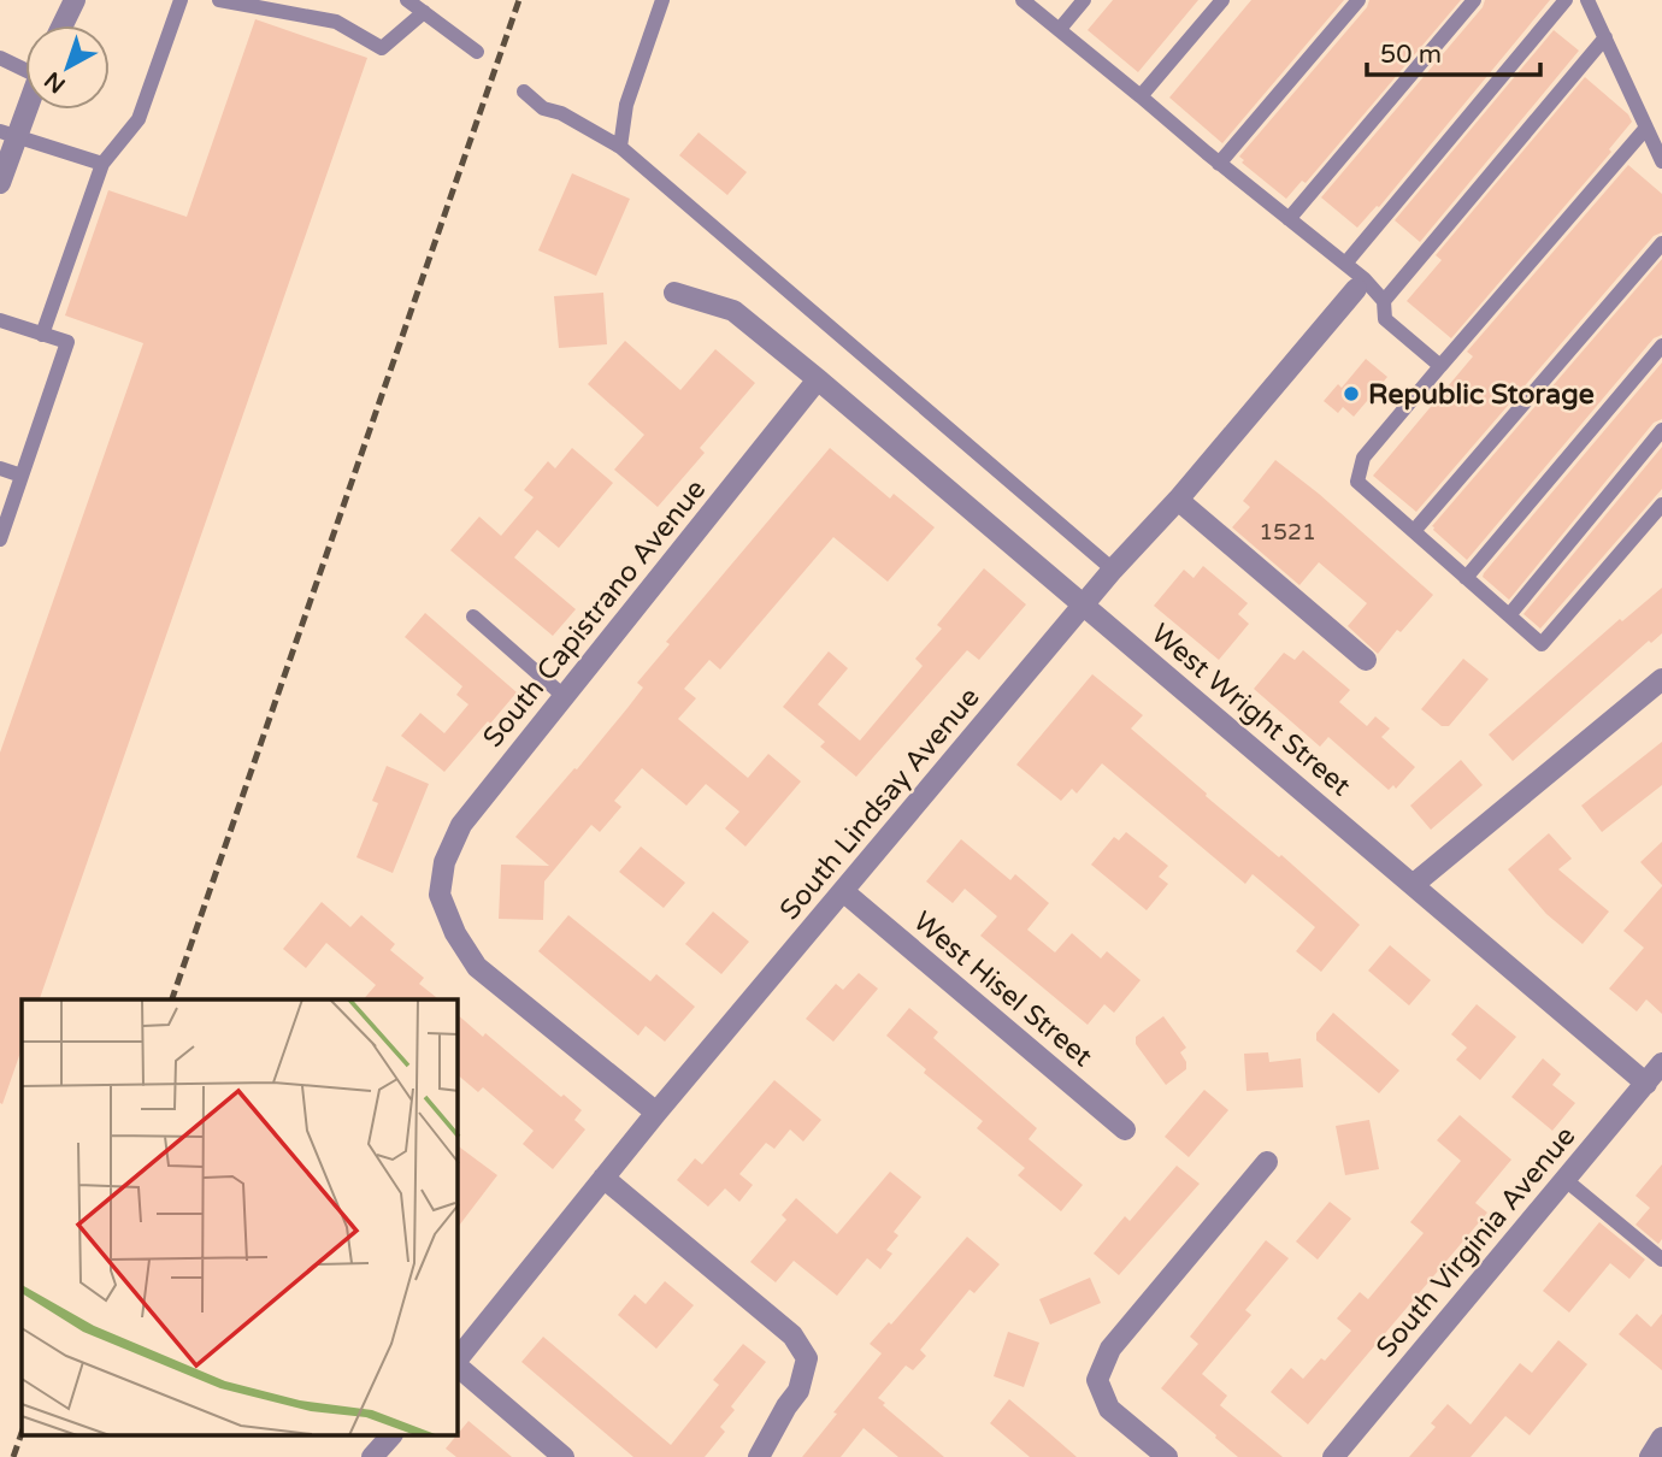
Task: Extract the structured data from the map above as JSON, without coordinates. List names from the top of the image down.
{
  "streets": {
    "street": [
      "South Capistrano Avenue",
      "West Wright Street",
      "South Lindsay Avenue",
      "West Hisel Street",
      "South Virginia Avenue"
    ]
  },
  "crossings": [
    ["South Capistrano Avenue", "West Wright Street"],
    ["South Capistrano Avenue", "South Lindsay Avenue"],
    ["West Wright Street", "South Lindsay Avenue"],
    ["West Wright Street", "South Virginia Avenue"],
    ["South Lindsay Avenue", "West Hisel Street"]
  ],
  "places": ["Republic Storage"],
  "house_numbers": ["1521"],
  "scale_bar": "50 m",
  "north": "bottom left"
}
